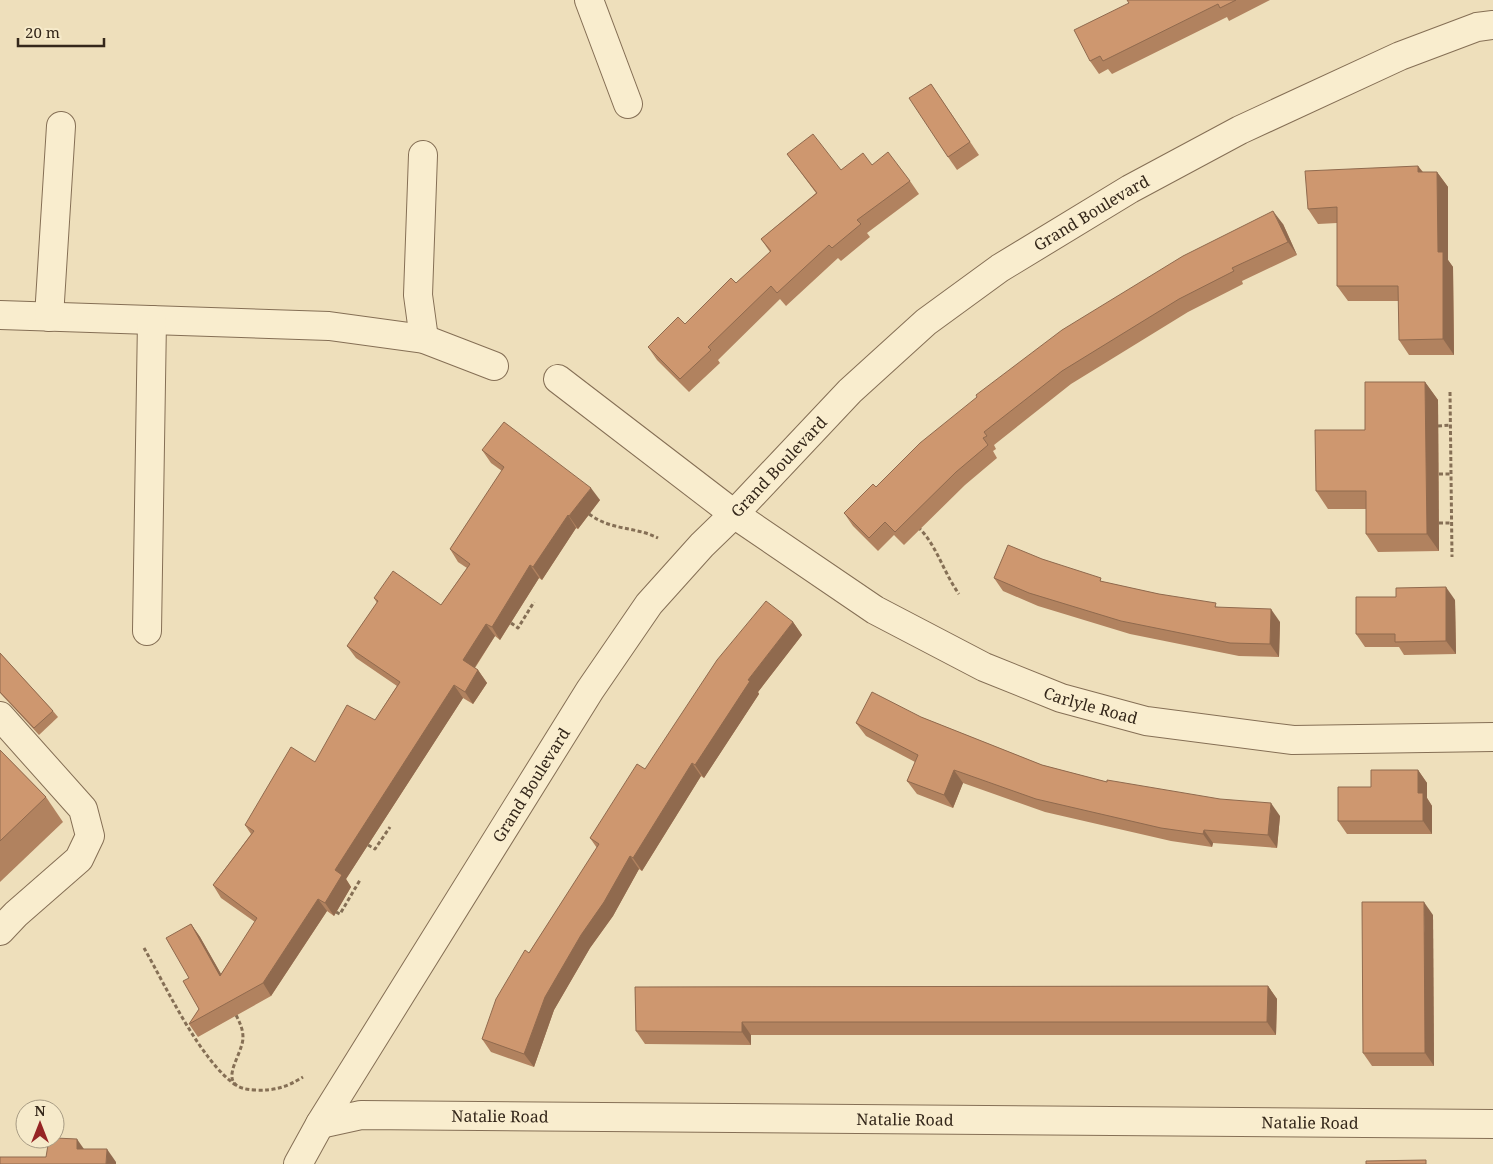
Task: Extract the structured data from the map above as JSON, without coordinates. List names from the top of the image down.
{
  "streets": {
    "street": ["Grand Boulevard", "Carlyle Road", "Natalie Road"]
  },
  "crossings": [
    ["Grand Boulevard", "Carlyle Road"],
    ["Grand Boulevard", "Natalie Road"]
  ],
  "scale_bar": "20 m",
  "north": "top"
}
